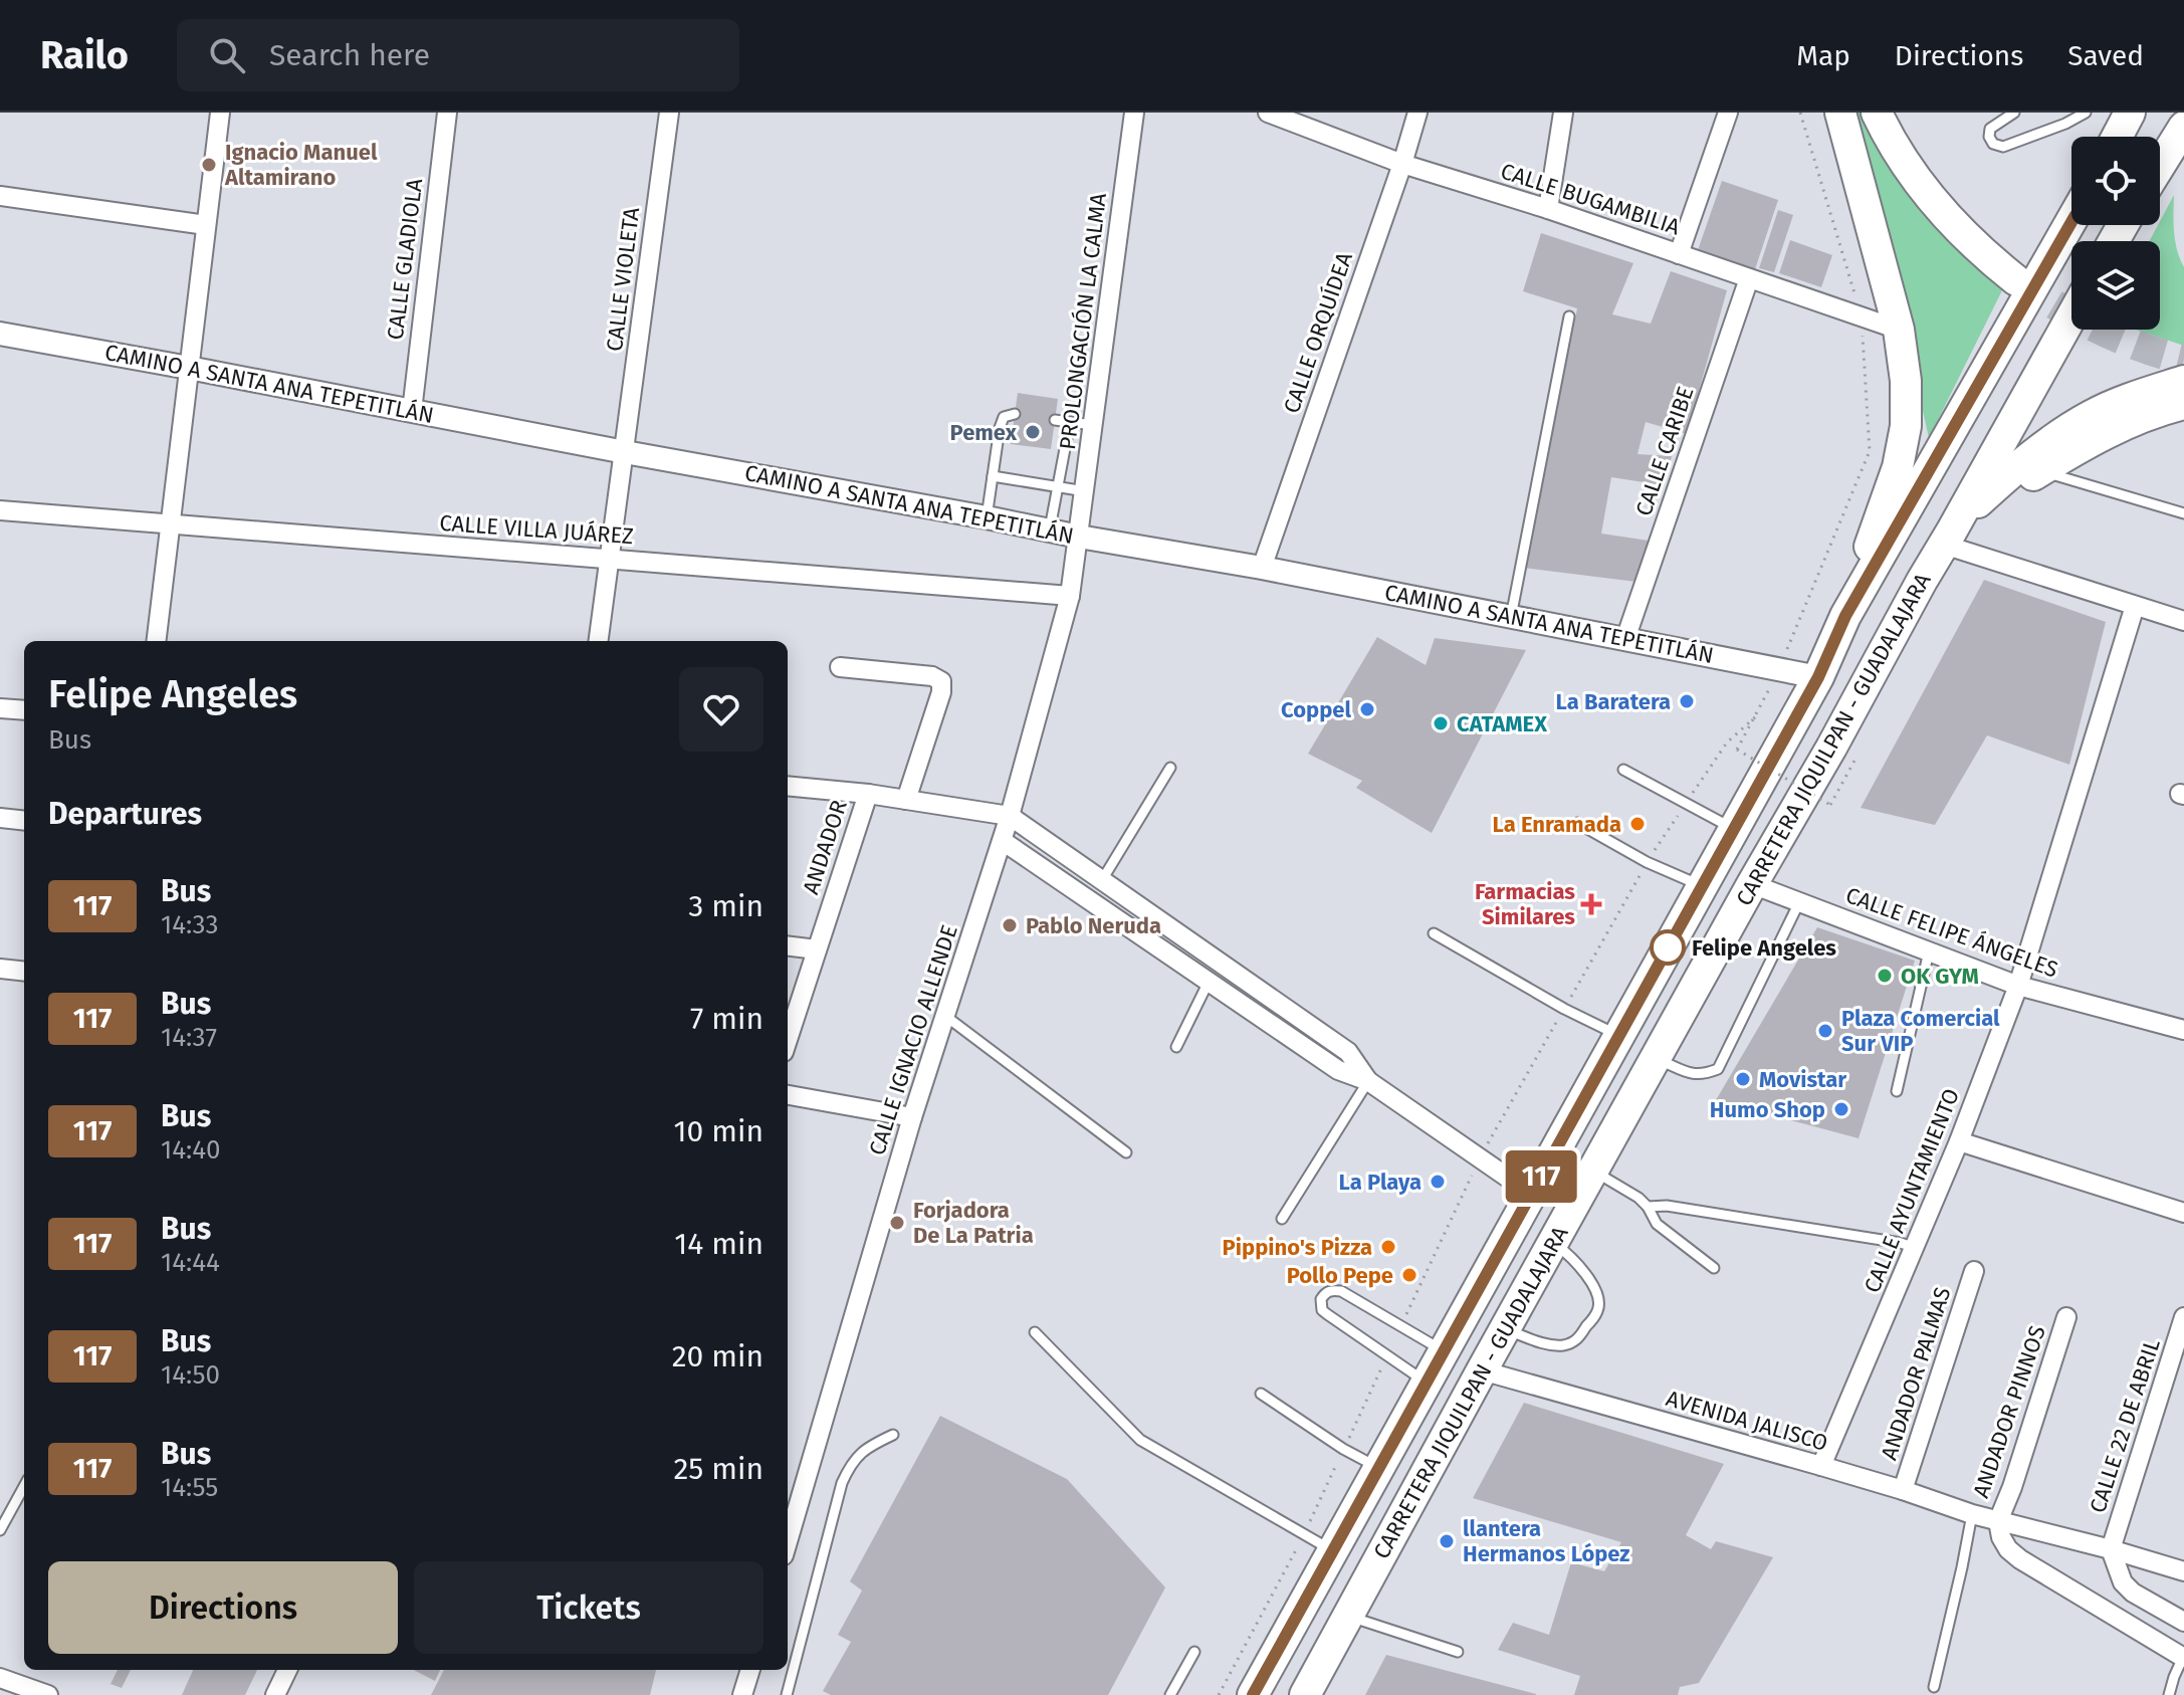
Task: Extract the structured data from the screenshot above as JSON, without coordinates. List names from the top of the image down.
{
  "streets": {
    "highway": ["CARRETERA JIQUILPAN - GUADALAJARA"],
    "street": [
      "CALLE BUGAMBILIA",
      "CALLE GLADIOLA",
      "CALLE VIOLETA",
      "PROLONGACIÓN LA CALMA",
      "CALLE ORQUÍDEA",
      "CAMINO A SANTA ANA TEPETITLÁN",
      "CALLE CARIBE",
      "CALLE VILLA JUÁREZ",
      "ANDADOR",
      "CALLE FELIPE ÁNGELES",
      "CALLE IGNACIO ALLENDE",
      "CALLE AYUNTAMIENTO",
      "ANDADOR PALMAS",
      "ANDADOR PINNOS",
      "AVENIDA JALISCO",
      "CALLE 22 DE ABRIL"
    ]
  },
  "crossings": [
    ["CALLE BUGAMBILIA", "CALLE ORQUÍDEA"],
    ["CALLE BUGAMBILIA", "CALLE CARIBE"],
    ["CALLE GLADIOLA", "CAMINO A SANTA ANA TEPETITLÁN"],
    ["CALLE VIOLETA", "CAMINO A SANTA ANA TEPETITLÁN"],
    ["CALLE VIOLETA", "CALLE VILLA JUÁREZ"],
    ["PROLONGACIÓN LA CALMA", "CAMINO A SANTA ANA TEPETITLÁN"],
    ["PROLONGACIÓN LA CALMA", "CALLE IGNACIO ALLENDE"],
    ["CALLE ORQUÍDEA", "CAMINO A SANTA ANA TEPETITLÁN"],
    ["CAMINO A SANTA ANA TEPETITLÁN", "CALLE CARIBE"],
    ["CAMINO A SANTA ANA TEPETITLÁN", "CARRETERA JIQUILPAN - GUADALAJARA"],
    ["CAMINO A SANTA ANA TEPETITLÁN", "CALLE IGNACIO ALLENDE"],
    ["CALLE VILLA JUÁREZ", "CALLE IGNACIO ALLENDE"],
    ["CARRETERA JIQUILPAN - GUADALAJARA", "CALLE FELIPE ÁNGELES"],
    ["CARRETERA JIQUILPAN - GUADALAJARA", "AVENIDA JALISCO"],
    ["CALLE FELIPE ÁNGELES", "CALLE AYUNTAMIENTO"],
    ["CALLE AYUNTAMIENTO", "AVENIDA JALISCO"],
    ["ANDADOR PALMAS", "AVENIDA JALISCO"],
    ["ANDADOR PINNOS", "AVENIDA JALISCO"],
    ["AVENIDA JALISCO", "CALLE 22 DE ABRIL"]
  ],
  "places": {
    "other": [
      "Ignacio Manuel Altamirano",
      "Pemex",
      "La Baratera",
      "Coppel",
      "CATAMEX",
      "La Enramada",
      "Pablo Neruda",
      "Felipe Angeles",
      "OK GYM",
      "Plaza Comercial Sur VIP",
      "Movistar",
      "Humo Shop",
      "La Playa",
      "Forjadora De La Patria",
      "Pippino's Pizza",
      "Pollo Pepe",
      "llantera Hermanos López"
    ],
    "health": ["Farmacias Similares"]
  },
  "lines": ["bus line 117"],
  "page": {
    "header": "Railo",
    "search": "Search here",
    "nav": ["Map", "Directions", "Saved"],
    "on_map": "117",
    "heading": [
      ["Felipe Angeles", "Bus"],
      "Departures"
    ],
    "list": [
      {
        "mark": "117",
        "name": "Bus",
        "note": "14:33",
        "value": "3 min"
      },
      {
        "mark": "117",
        "name": "Bus",
        "note": "14:37",
        "value": "7 min"
      },
      {
        "mark": "117",
        "name": "Bus",
        "note": "14:40",
        "value": "10 min"
      },
      {
        "mark": "117",
        "name": "Bus",
        "note": "14:44",
        "value": "14 min"
      },
      {
        "mark": "117",
        "name": "Bus",
        "note": "14:50",
        "value": "20 min"
      },
      {
        "mark": "117",
        "name": "Bus",
        "note": "14:55",
        "value": "25 min"
      }
    ],
    "buttons": ["Directions", "Tickets"]
  }
}
